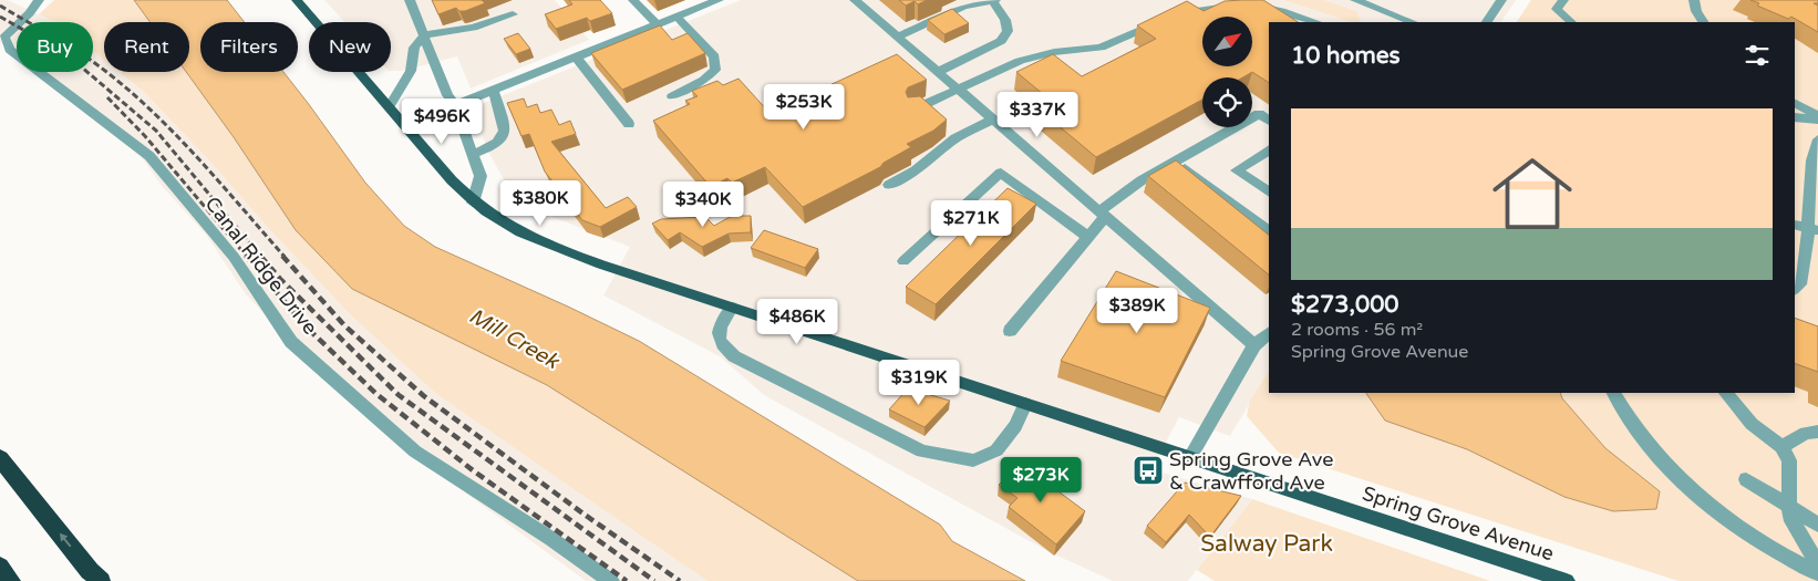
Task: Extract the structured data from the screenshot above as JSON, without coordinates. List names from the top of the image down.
{
  "streets": {
    "main road": ["Spring Grove Avenue"],
    "street": ["Canal Ridge Drive"]
  },
  "water": ["Mill Creek"],
  "parks": ["Salway Park"],
  "places": {
    "bus stop": ["Spring Grove Ave & Crawfford Ave"]
  },
  "north": "top right",
  "page": {
    "chip": [
      "Buy",
      "Rent",
      "Filters",
      "New"
    ],
    "heading": "10 homes",
    "price": [
      "$253K",
      "$337K",
      "$496K",
      "$380K",
      "$340K",
      "$271K",
      "$389K",
      "$486K",
      "$319K",
      "$273K"
    ],
    "list": [
      {
        "name": "$273,000",
        "note": "2 rooms · 56 m² · Spring Grove Avenue"
      }
    ]
  }
}
